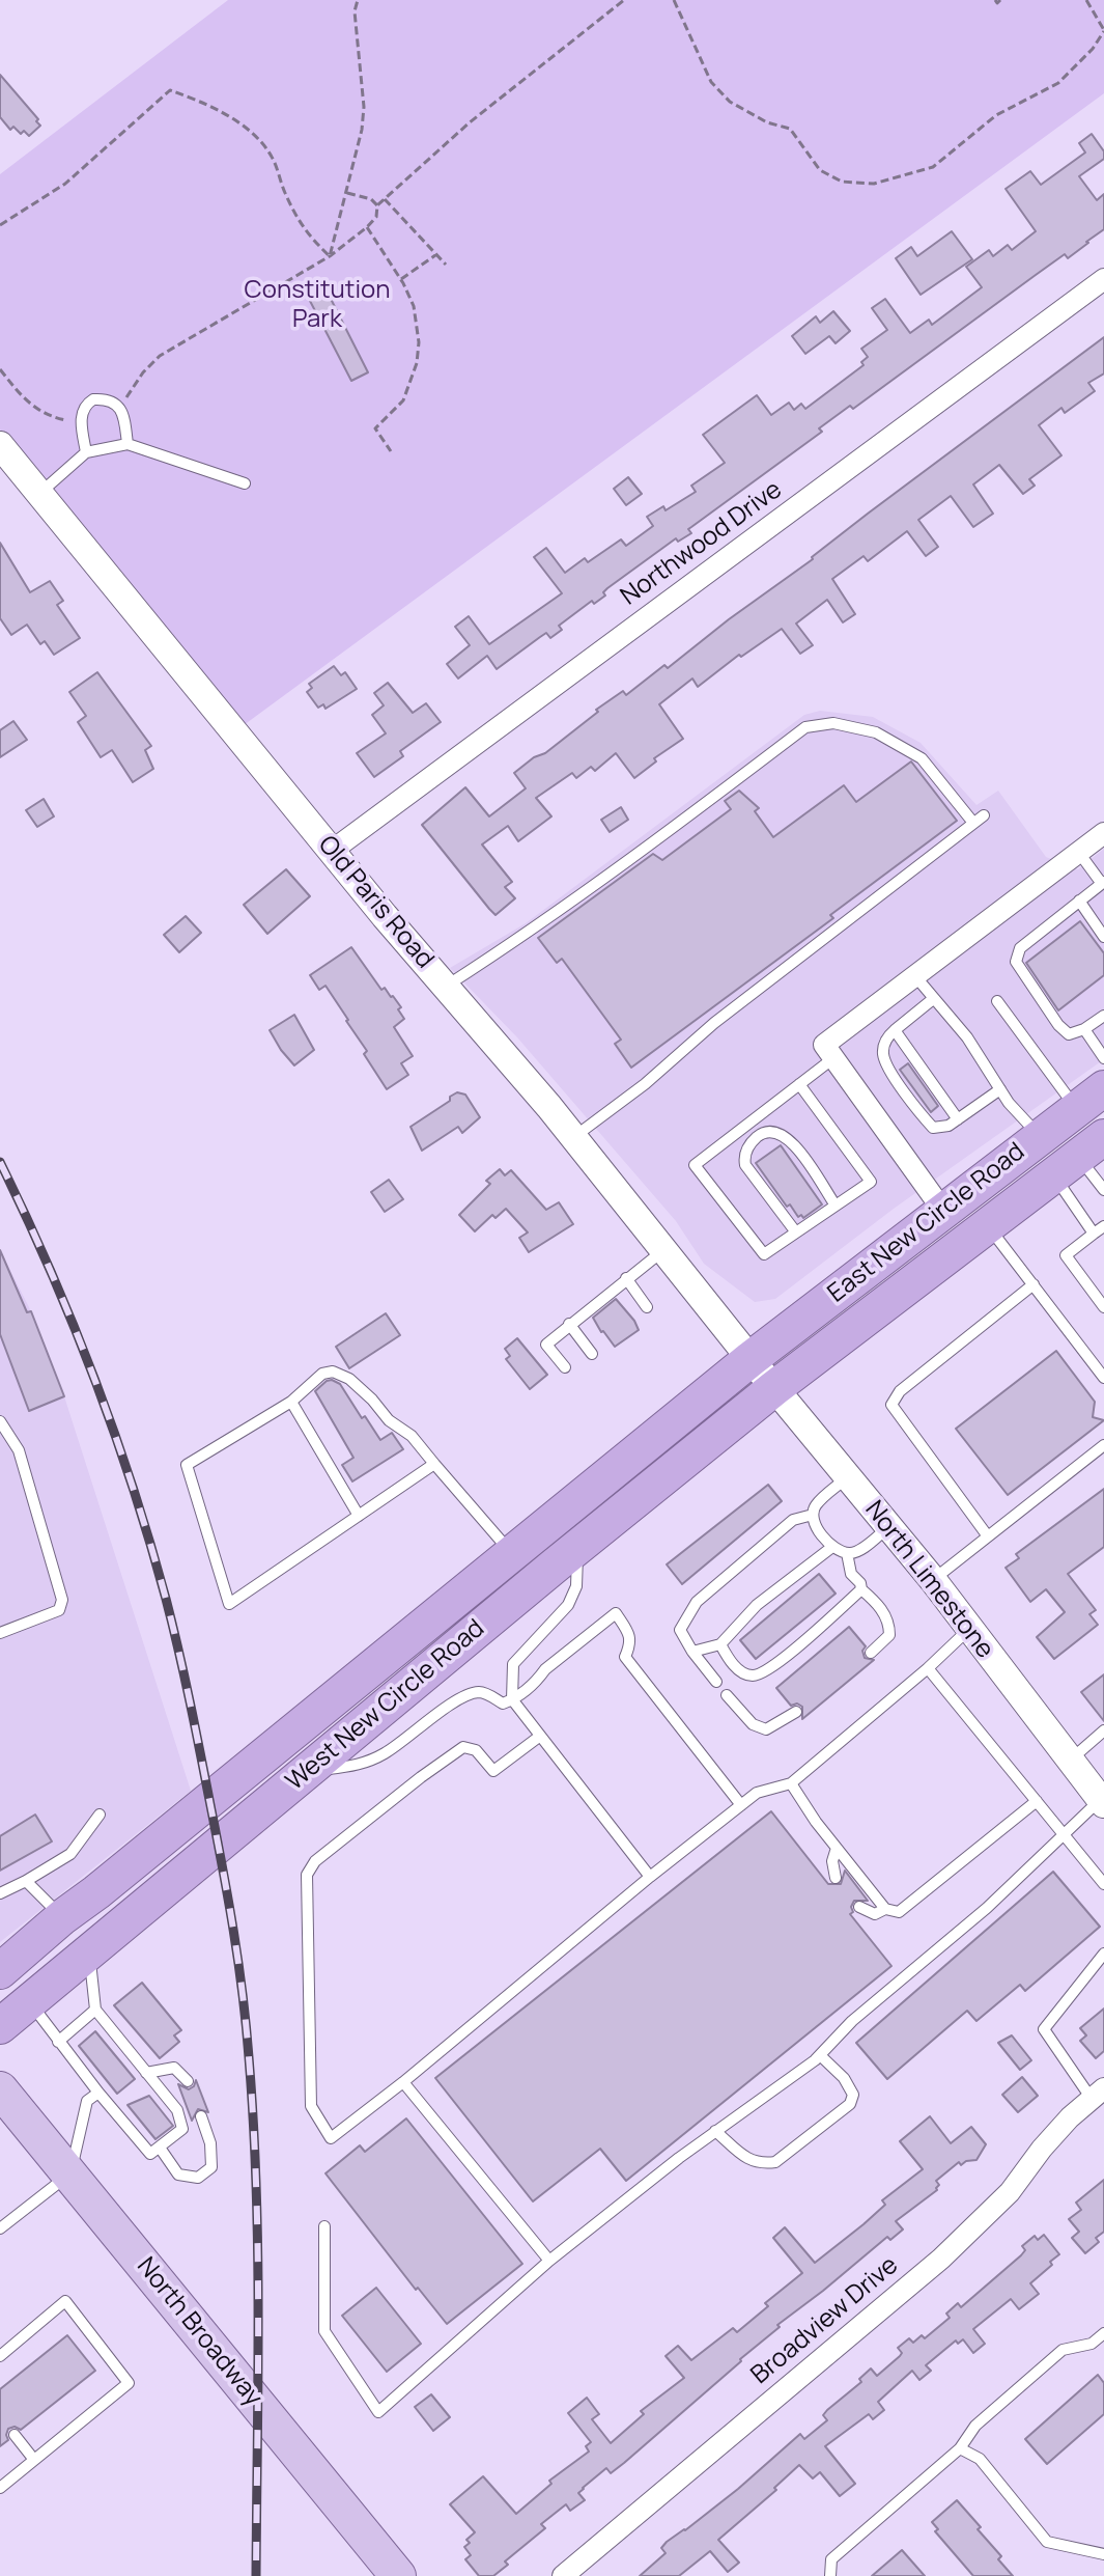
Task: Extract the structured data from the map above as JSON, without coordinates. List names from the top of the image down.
{
  "streets": {
    "highway": ["East New Circle Road", "West New Circle Road"],
    "main road": ["North Broadway"],
    "street": [
      "Northwood Drive",
      "Old Paris Road",
      "North Limestone",
      "Broadview Drive"
    ]
  },
  "crossings": [
    ["Northwood Drive", "Old Paris Road"],
    ["Old Paris Road", "East New Circle Road"],
    ["Old Paris Road", "North Limestone"],
    ["Old Paris Road", "West New Circle Road"],
    ["East New Circle Road", "North Limestone"],
    ["East New Circle Road", "West New Circle Road"],
    ["North Limestone", "West New Circle Road"]
  ],
  "parks": ["Constitution Park"]
}
